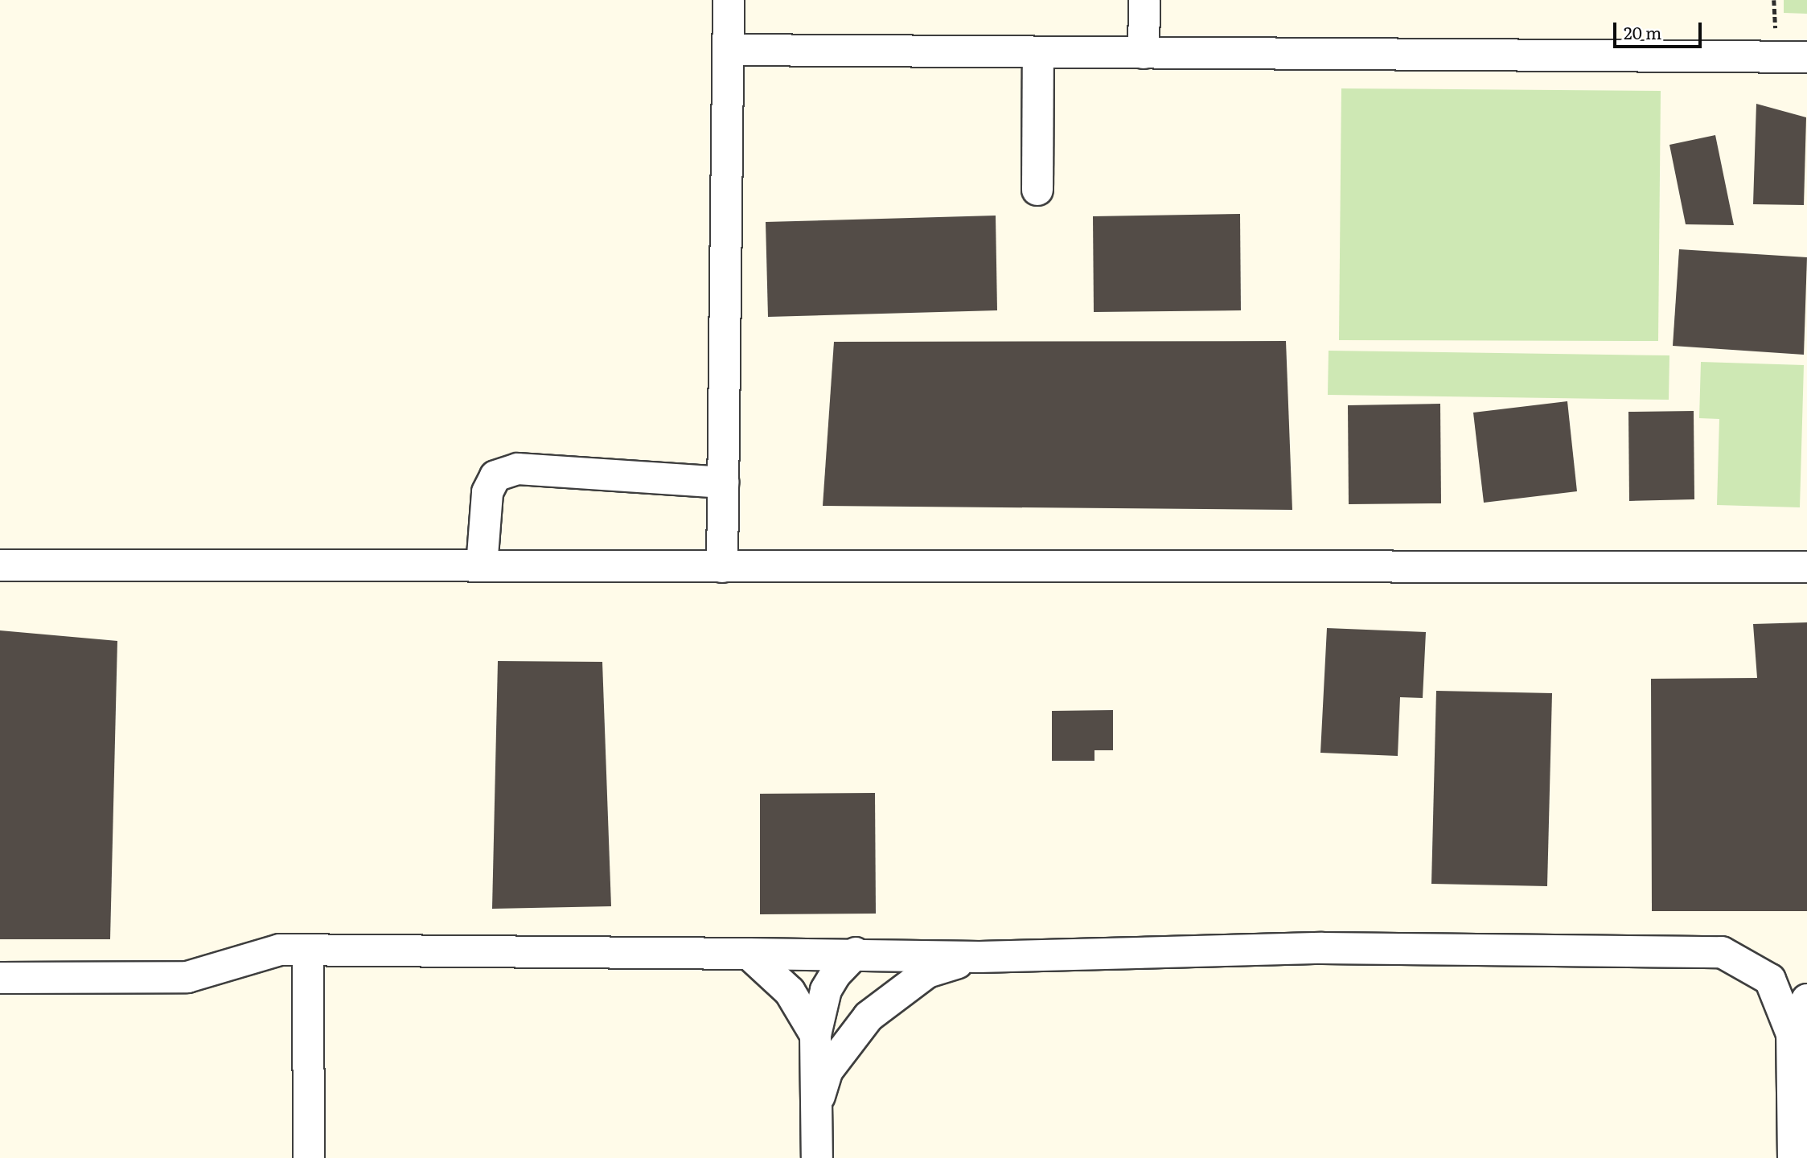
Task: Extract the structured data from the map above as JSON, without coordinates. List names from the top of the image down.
{
  "scale_bar": "20 m"
}
